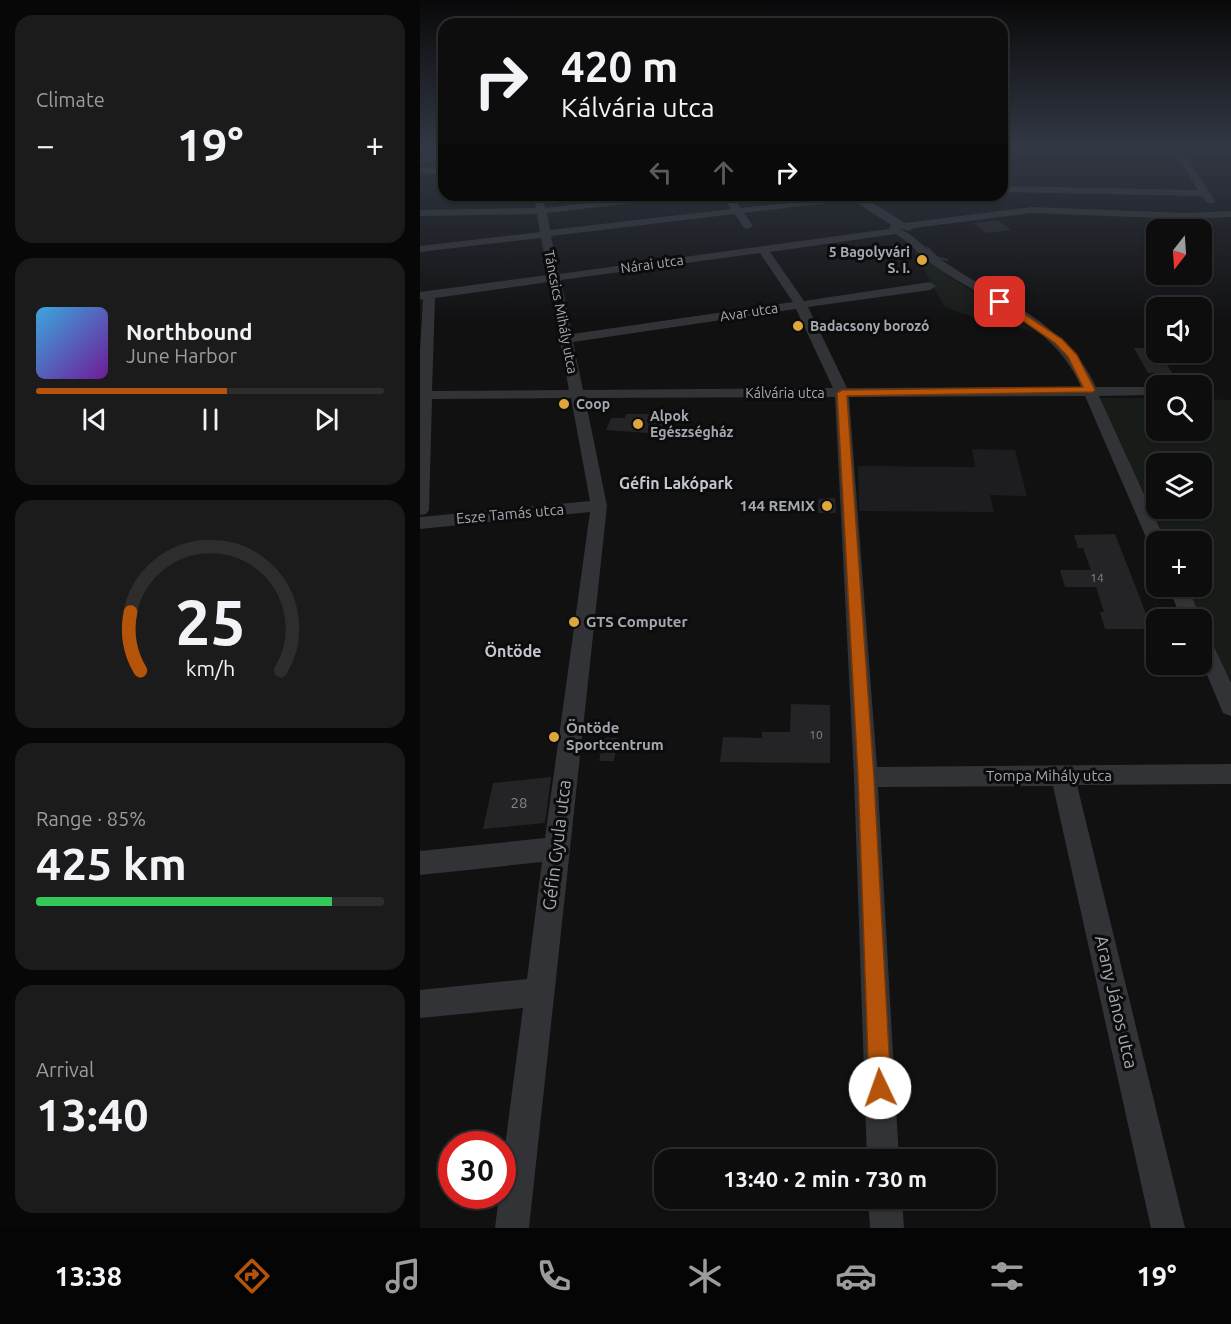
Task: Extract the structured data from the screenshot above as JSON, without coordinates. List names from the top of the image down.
{
  "streets": {
    "street": [
      "Nárai utca",
      "Táncsics Mihály utca",
      "Avar utca",
      "Kálvária utca",
      "Esze Tamás utca",
      "Tompa Mihály utca",
      "Géfin Gyula utca",
      "Arany János utca"
    ]
  },
  "crossings": [
    ["Nárai utca", "Táncsics Mihály utca"],
    ["Táncsics Mihály utca", "Avar utca"],
    ["Táncsics Mihály utca", "Kálvária utca"],
    ["Táncsics Mihály utca", "Géfin Gyula utca"],
    ["Kálvária utca", "Géfin Gyula utca"],
    ["Esze Tamás utca", "Géfin Gyula utca"],
    ["Tompa Mihály utca", "Arany János utca"]
  ],
  "districts": ["Géfin Lakópark", "Öntöde"],
  "places": [
    "5 Bagolyvári S. I.",
    "Badacsony borozó",
    "Coop",
    "Alpok Egészségház",
    "144 REMIX",
    "GTS Computer",
    "Öntöde Sportcentrum"
  ],
  "house_numbers": ["14", "10", "28"],
  "north": "bottom",
  "page": {
    "tile": [
      "Climate",
      ["Range · 85%", "425 km"],
      ["Arrival", "13:40"]
    ],
    "turn": ["420 m", "Kálvária utca"],
    "heat": ["−", "19°", "+"],
    "map_buttons": ["+", "−"],
    "song": ["Northbound", "June Harbor"],
    "limit": "30",
    "trip": "13:40 · 2 min · 730 m",
    "tabs": ["13:38", "19°"],
    "gauge": ["25", "km/h"]
  }
}
